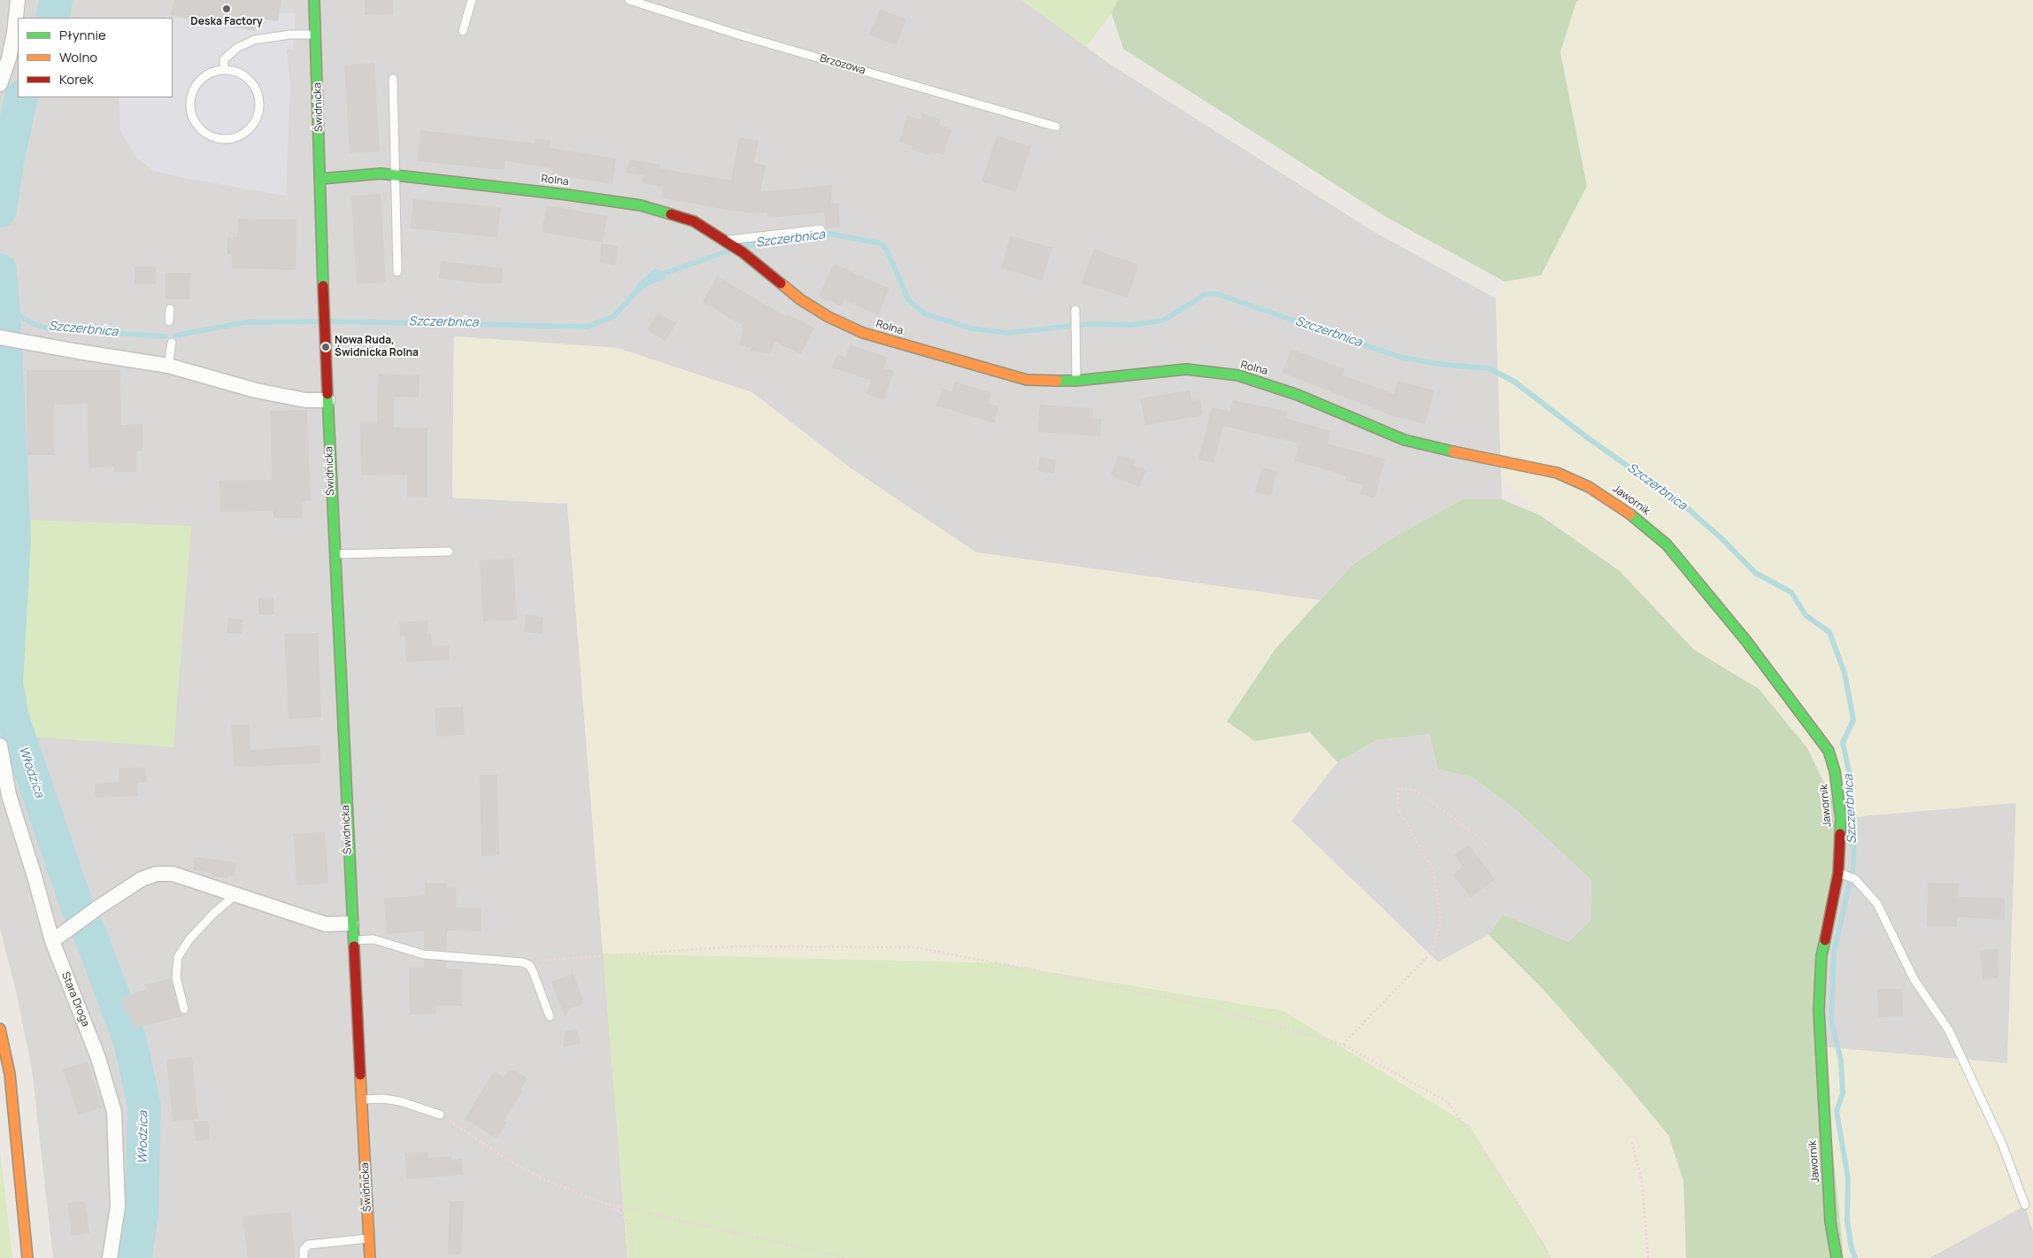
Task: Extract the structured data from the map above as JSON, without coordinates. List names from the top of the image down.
{
  "streets": {
    "street": [
      "Świdnicka",
      "Rolna",
      "Jawornik",
      "Stara Droga"
    ],
    "lane": ["Brzozowa"]
  },
  "crossings": [
    ["Świdnicka", "Rolna"],
    ["Rolna", "Jawornik"]
  ],
  "water": ["Szczerbnica", "Włodzica"],
  "places": ["Deska Factory", "Nowa Ruda, Świdnicka Rolna"],
  "legend": ["Płynnie", "Wolno", "Korek"]
}
